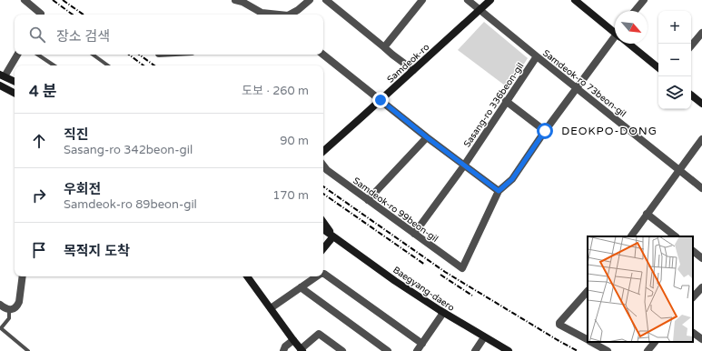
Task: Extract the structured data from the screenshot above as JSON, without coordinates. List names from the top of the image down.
{
  "streets": {
    "main road": ["Samdeok-ro", "Baegyang-daero"],
    "street": ["Samdeok-ro 73beon-gil", "Sasang-ro 336beon-gil", "Samdeok-ro 99beon-gil"]
  },
  "crossings": [
    ["Samdeok-ro", "Samdeok-ro 73beon-gil"],
    ["Samdeok-ro 73beon-gil", "Sasang-ro 336beon-gil"],
    ["Sasang-ro 336beon-gil", "Samdeok-ro 99beon-gil"]
  ],
  "districts": ["DEOKPO-DONG"],
  "north": "bottom right",
  "page": {
    "map_buttons": ["+", "−"],
    "search": "장소 검색",
    "heading": ["4 분", "도보 · 260 m"],
    "list": [
      ["직진", "Sasang-ro 342beon-gil", "90 m"],
      ["우회전", "Samdeok-ro 89beon-gil", "170 m"],
      "목적지 도착"
    ]
  }
}
